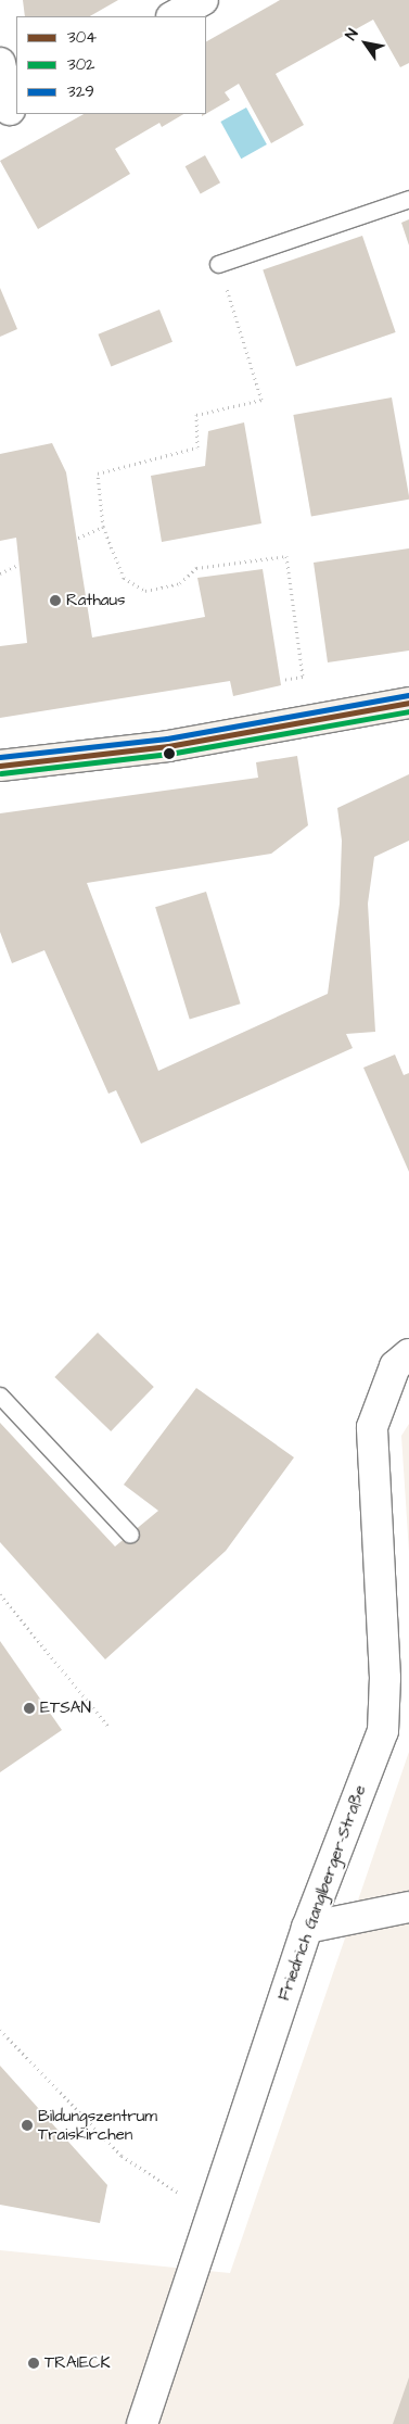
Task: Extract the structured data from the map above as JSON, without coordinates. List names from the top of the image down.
{
  "streets": {
    "street": ["Friedrich Ganglberger-Straße"]
  },
  "places": [
    "Rathaus",
    "ETSAN",
    "Bildungszentrum Traiskirchen",
    "TRAIECK"
  ],
  "lines": ["transit line 329", "transit line 304", "transit line 302"],
  "legend": ["304", "302", "329"],
  "north": "top left"
}
